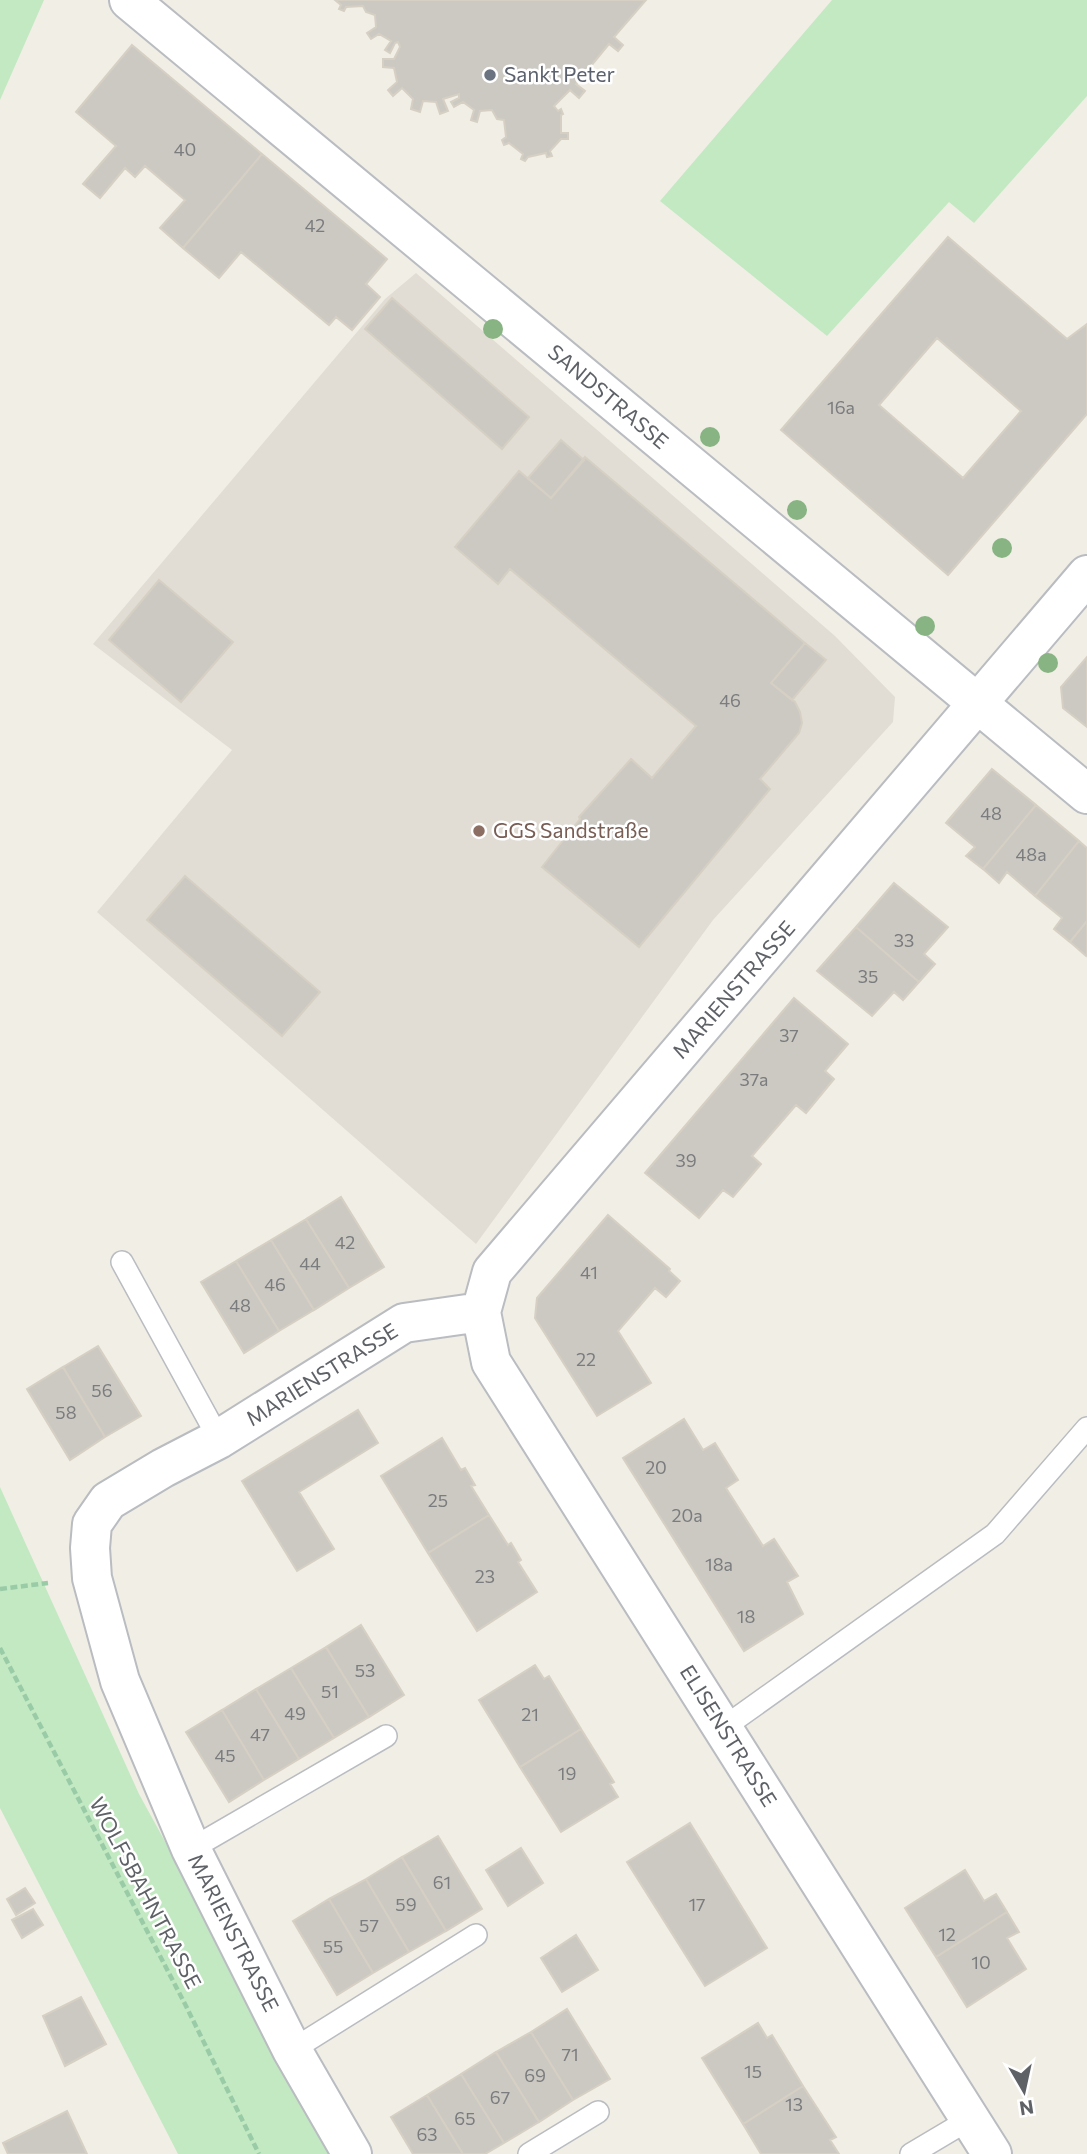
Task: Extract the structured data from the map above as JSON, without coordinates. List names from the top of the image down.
{
  "streets": {
    "street": ["SANDSTRASSE", "MARIENSTRASSE", "ELISENSTRASSE"],
    "path": ["WOLFSBAHNTRASSE"]
  },
  "crossings": [
    ["SANDSTRASSE", "MARIENSTRASSE"],
    ["MARIENSTRASSE", "ELISENSTRASSE"]
  ],
  "places": ["Sankt Peter", "GGS Sandstraße"],
  "house_numbers": [
    "40",
    "42",
    "16a",
    "46",
    "48",
    "48a",
    "33",
    "35",
    "37",
    "37a",
    "39",
    "42",
    "44",
    "41",
    "46",
    "48",
    "22",
    "56",
    "58",
    "20",
    "25",
    "20a",
    "18a",
    "23",
    "18",
    "53",
    "51",
    "49",
    "21",
    "47",
    "45",
    "19",
    "61",
    "59",
    "17",
    "57",
    "12",
    "55",
    "10",
    "71",
    "15",
    "69",
    "67",
    "13",
    "65",
    "63"
  ],
  "north": "bottom"
}
